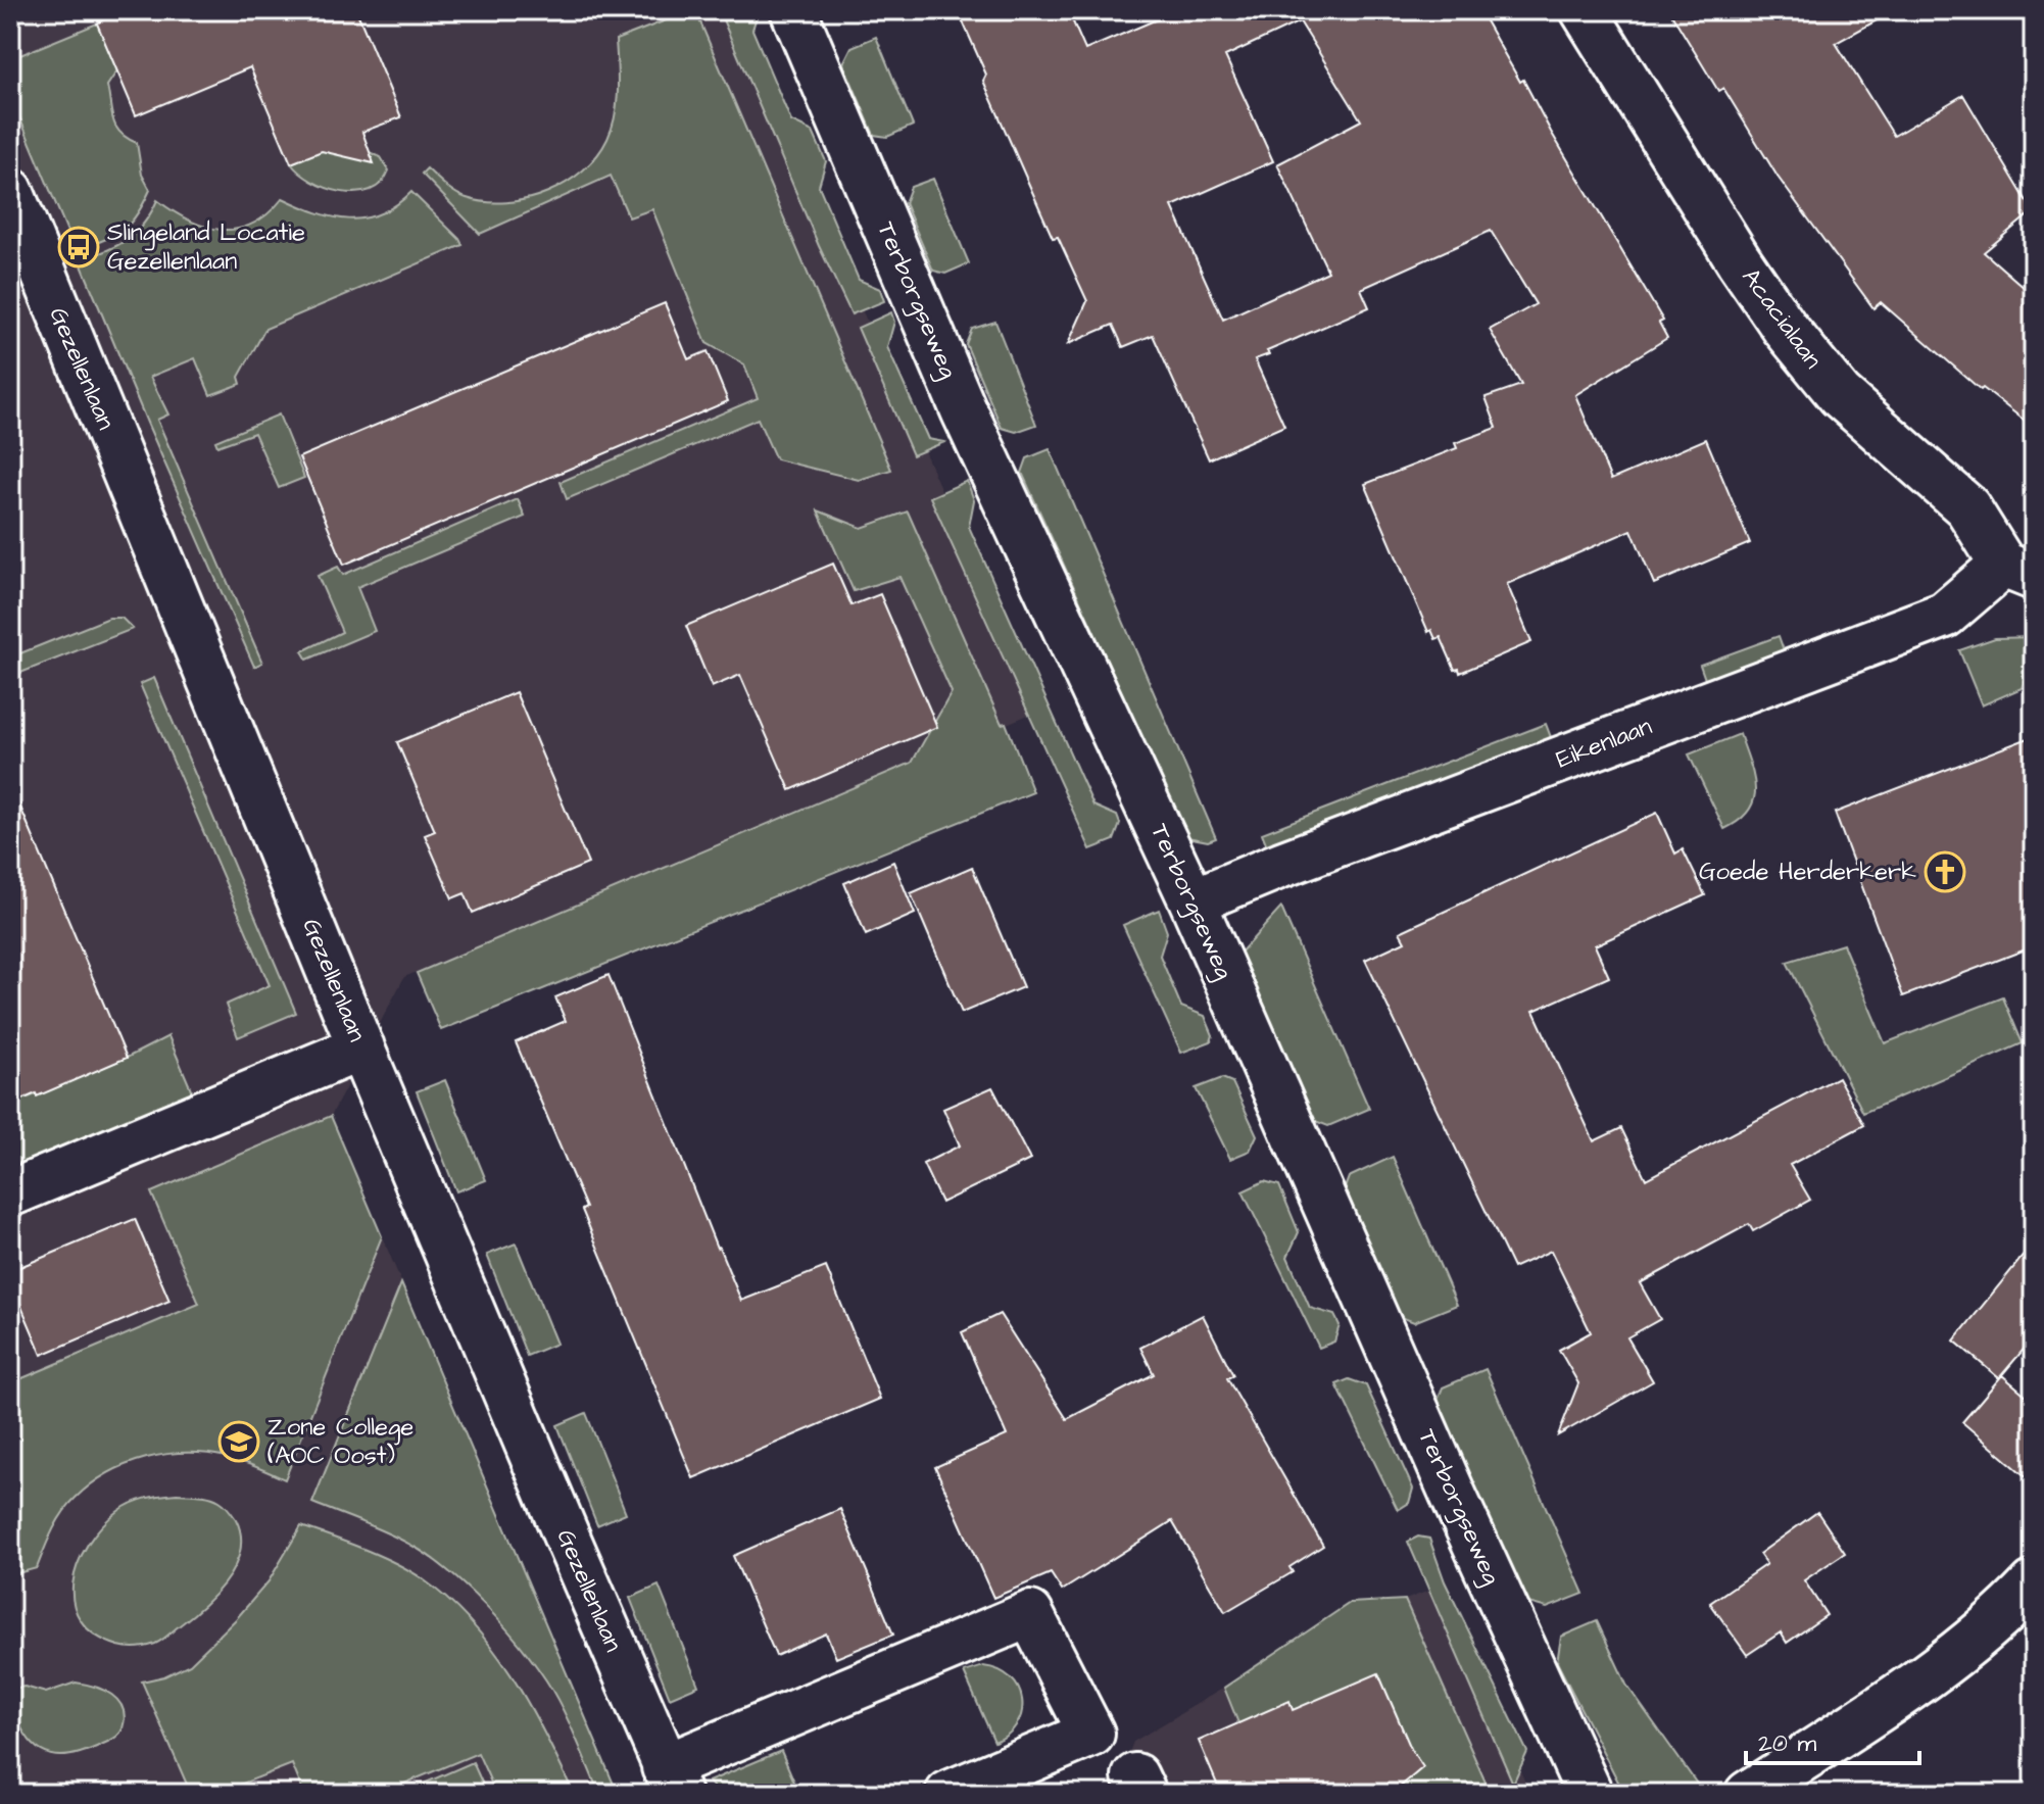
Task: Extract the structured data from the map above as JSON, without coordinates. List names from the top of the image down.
{
  "streets": {
    "street": [
      "Terborgseweg",
      "Acacialaan",
      "Gezellenlaan",
      "Eikenlaan"
    ]
  },
  "crossings": [
    ["Terborgseweg", "Eikenlaan"],
    ["Acacialaan", "Eikenlaan"]
  ],
  "places": {
    "bus stop": ["Slingeland Locatie Gezellenlaan"],
    "church": ["Goede Herderkerk"],
    "school or university": ["Zone College (AOC Oost)"]
  },
  "scale_bar": "20 m"
}
